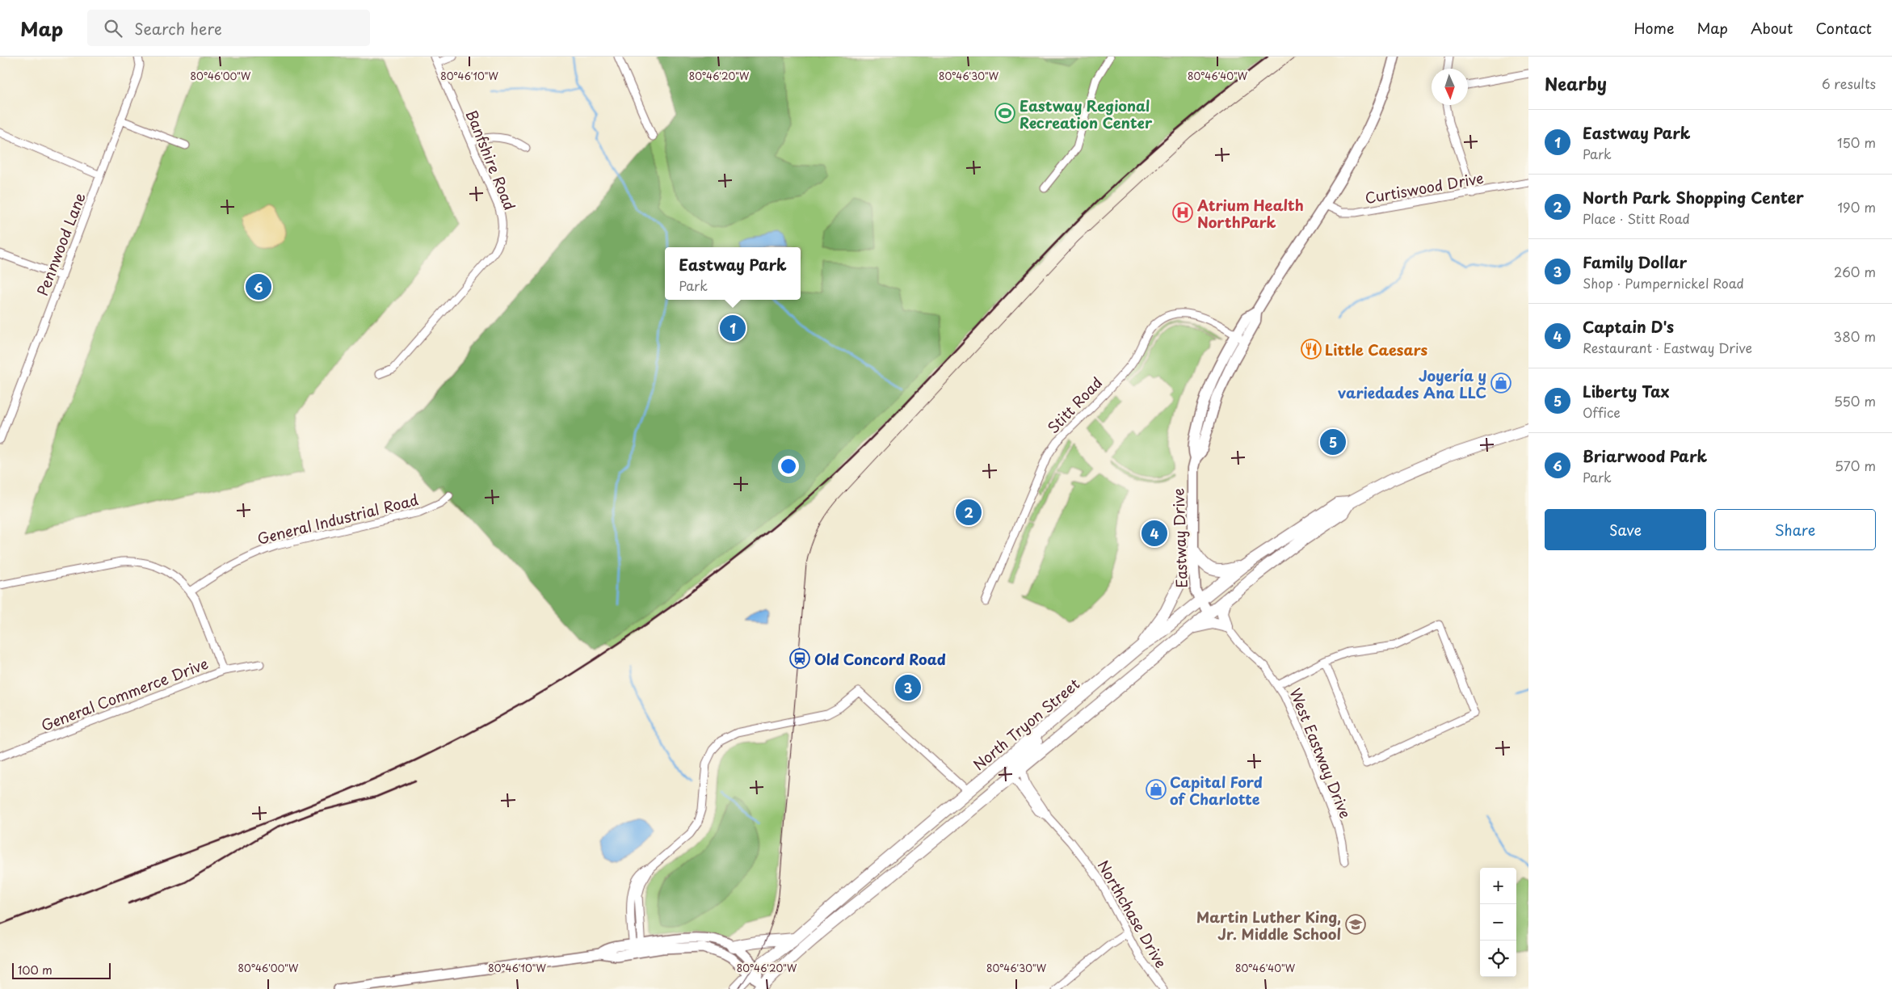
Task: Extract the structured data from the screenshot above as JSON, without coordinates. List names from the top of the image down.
{
  "streets": {
    "main road": ["Eastway Drive", "North Tryon Street"],
    "street": [
      "Banfshire Road",
      "Curtiswood Drive",
      "Pennwood Lane",
      "Stitt Road",
      "General Industrial Road",
      "General Commerce Drive",
      "West Eastway Drive",
      "Northchase Drive"
    ]
  },
  "crossings": [
    ["Curtiswood Drive", "Eastway Drive"],
    ["Stitt Road", "Eastway Drive"],
    ["Eastway Drive", "North Tryon Street"],
    ["North Tryon Street", "Northchase Drive"]
  ],
  "places": {
    "sports": ["Eastway Regional Recreation Center"],
    "hospital": ["Atrium Health NorthPark"],
    "restaurant": ["Little Caesars"],
    "shop": ["Joyería y variedades Ana LLC", "Capital Ford of Charlotte"],
    "station": ["Old Concord Road"],
    "school or university": ["Martin Luther King, Jr. Middle School"]
  },
  "scale_bar": "100 m",
  "north": "bottom",
  "page": {
    "header": "Map",
    "search": "Search here",
    "nav": [
      "Home",
      "Map",
      "About",
      "Contact"
    ],
    "heading": ["Nearby", "6 results"],
    "list": [
      {
        "mark": "1",
        "name": "Eastway Park",
        "note": "Park",
        "value": "150 m"
      },
      {
        "mark": "2",
        "name": "North Park Shopping Center",
        "note": "Place · Stitt Road",
        "value": "190 m"
      },
      {
        "mark": "3",
        "name": "Family Dollar",
        "note": "Shop · Pumpernickel Road",
        "value": "260 m"
      },
      {
        "mark": "4",
        "name": "Captain D's",
        "note": "Restaurant · Eastway Drive",
        "value": "380 m"
      },
      {
        "mark": "5",
        "name": "Liberty Tax",
        "note": "Office",
        "value": "550 m"
      },
      {
        "mark": "6",
        "name": "Briarwood Park",
        "note": "Park",
        "value": "570 m"
      }
    ],
    "popup": ["Eastway Park", "Park"],
    "pins": [
      "6",
      "1",
      "5",
      "2",
      "4",
      "3"
    ],
    "buttons": ["Save", "Share"],
    "map_buttons": ["+", "−"],
    "scale": "100 m"
  },
  "coordinates": [
    "80°46'00\"W",
    "80°46'10\"W",
    "80°46'20\"W",
    "80°46'30\"W",
    "80°46'40\"W"
  ]
}
